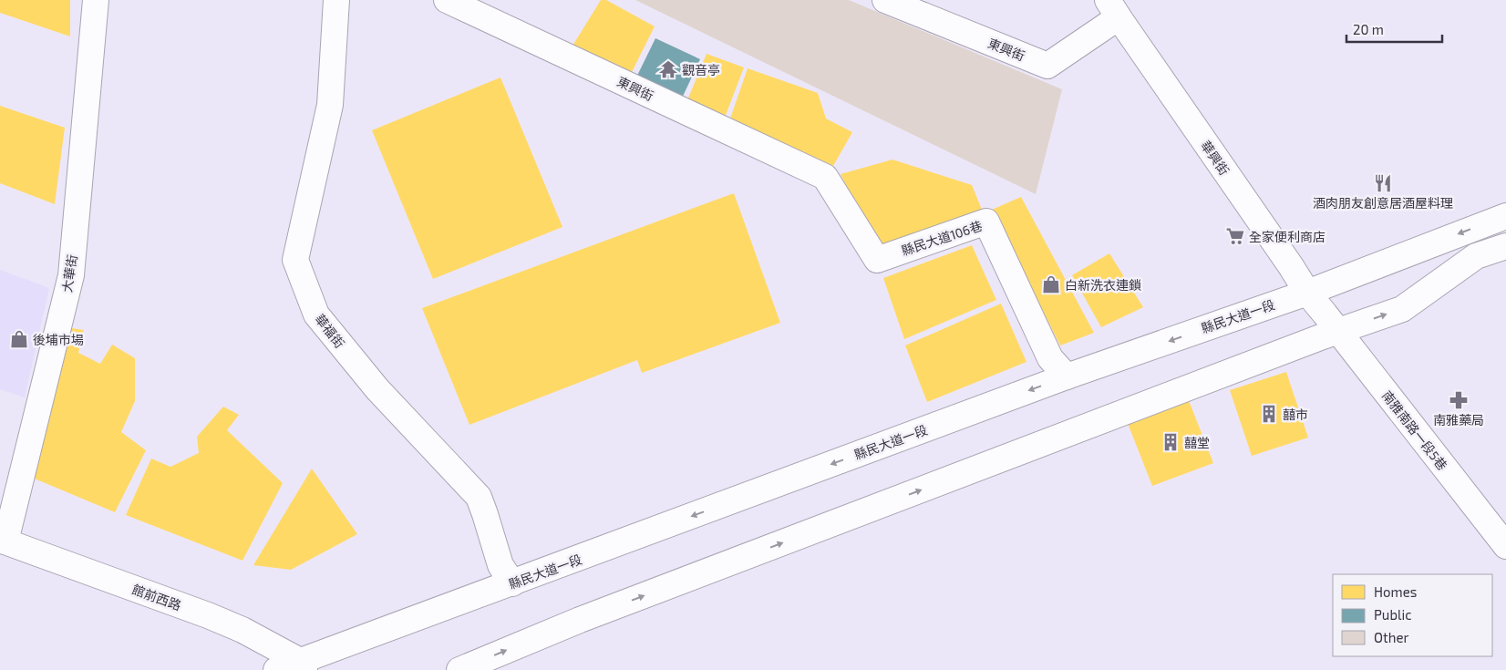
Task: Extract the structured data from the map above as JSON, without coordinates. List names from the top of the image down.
{
  "streets": {
    "street": [
      "東興街",
      "華興街",
      "縣民大道106巷",
      "大華街",
      "縣民大道一段",
      "華福街",
      "南雅南路一段5巷",
      "館前西路"
    ]
  },
  "crossings": [
    ["東興街", "華興街"],
    ["東興街", "縣民大道106巷"],
    ["華興街", "縣民大道一段"],
    ["華興街", "南雅南路一段5巷"],
    ["縣民大道106巷", "縣民大道一段"],
    ["大華街", "館前西路"],
    ["縣民大道一段", "華福街"],
    ["縣民大道一段", "館前西路"]
  ],
  "places": {
    "temple": ["觀音亭"],
    "restaurant": ["酒肉朋友創意居酒屋料理"],
    "supermarket": ["全家便利商店"],
    "shop": ["白新洗衣連鎖", "後埔市場"],
    "pharmacy": ["南雅藥局"],
    "building": ["囍市", "囍堂"]
  },
  "legend": ["Homes", "Public", "Other"],
  "scale_bar": "20 m"
}
